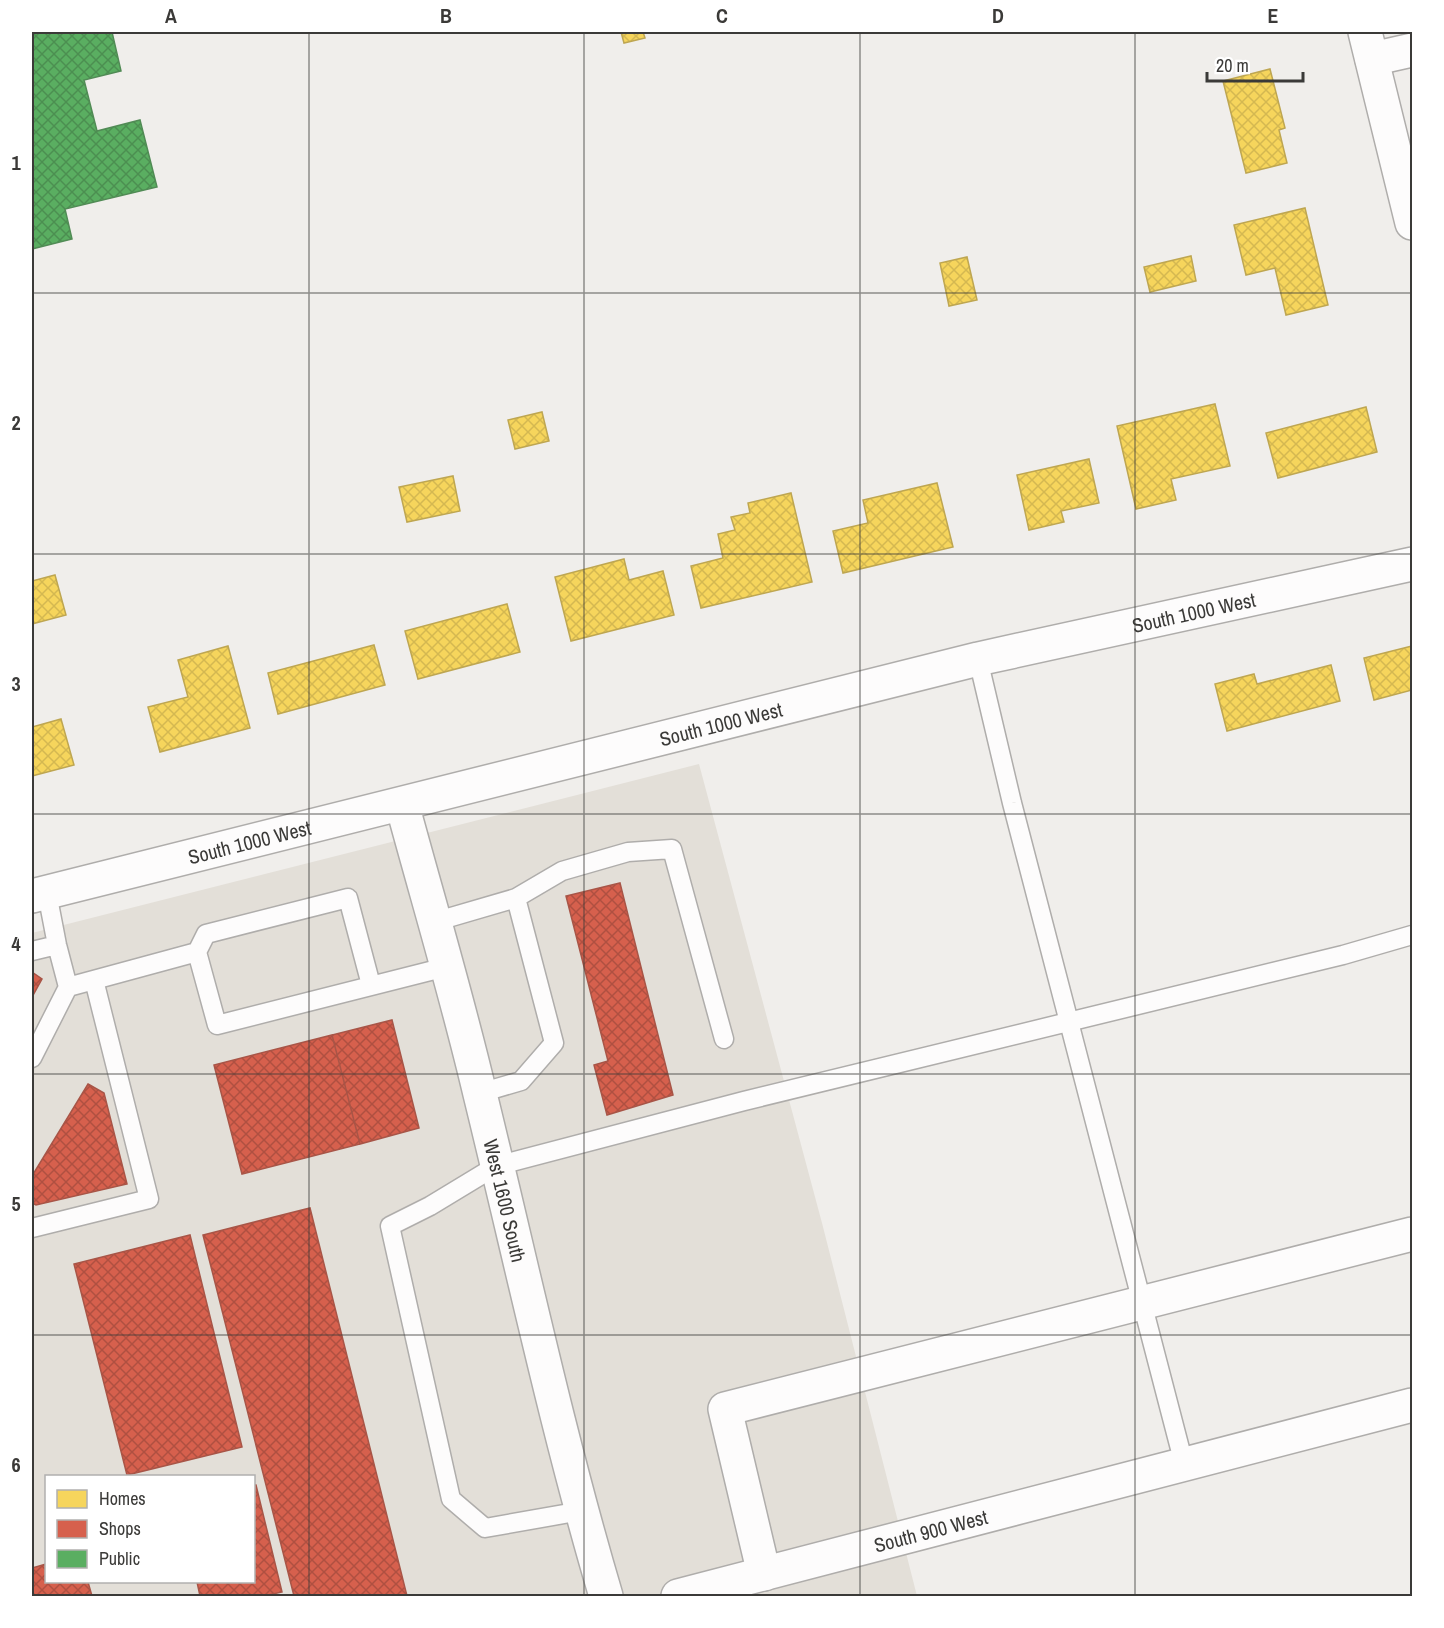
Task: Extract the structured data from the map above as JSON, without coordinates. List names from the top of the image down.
{
  "streets": {
    "street": ["South 1000 West", "West 1600 South", "South 900 West"]
  },
  "crossings": [
    ["South 1000 West", "West 1600 South"]
  ],
  "legend": ["Homes", "Shops", "Public"],
  "scale_bar": "20 m",
  "grid": {
    "columns": [
      "A",
      "B",
      "C",
      "D",
      "E"
    ],
    "rows": [
      "1",
      "2",
      "3",
      "4",
      "5",
      "6"
    ]
  }
}
